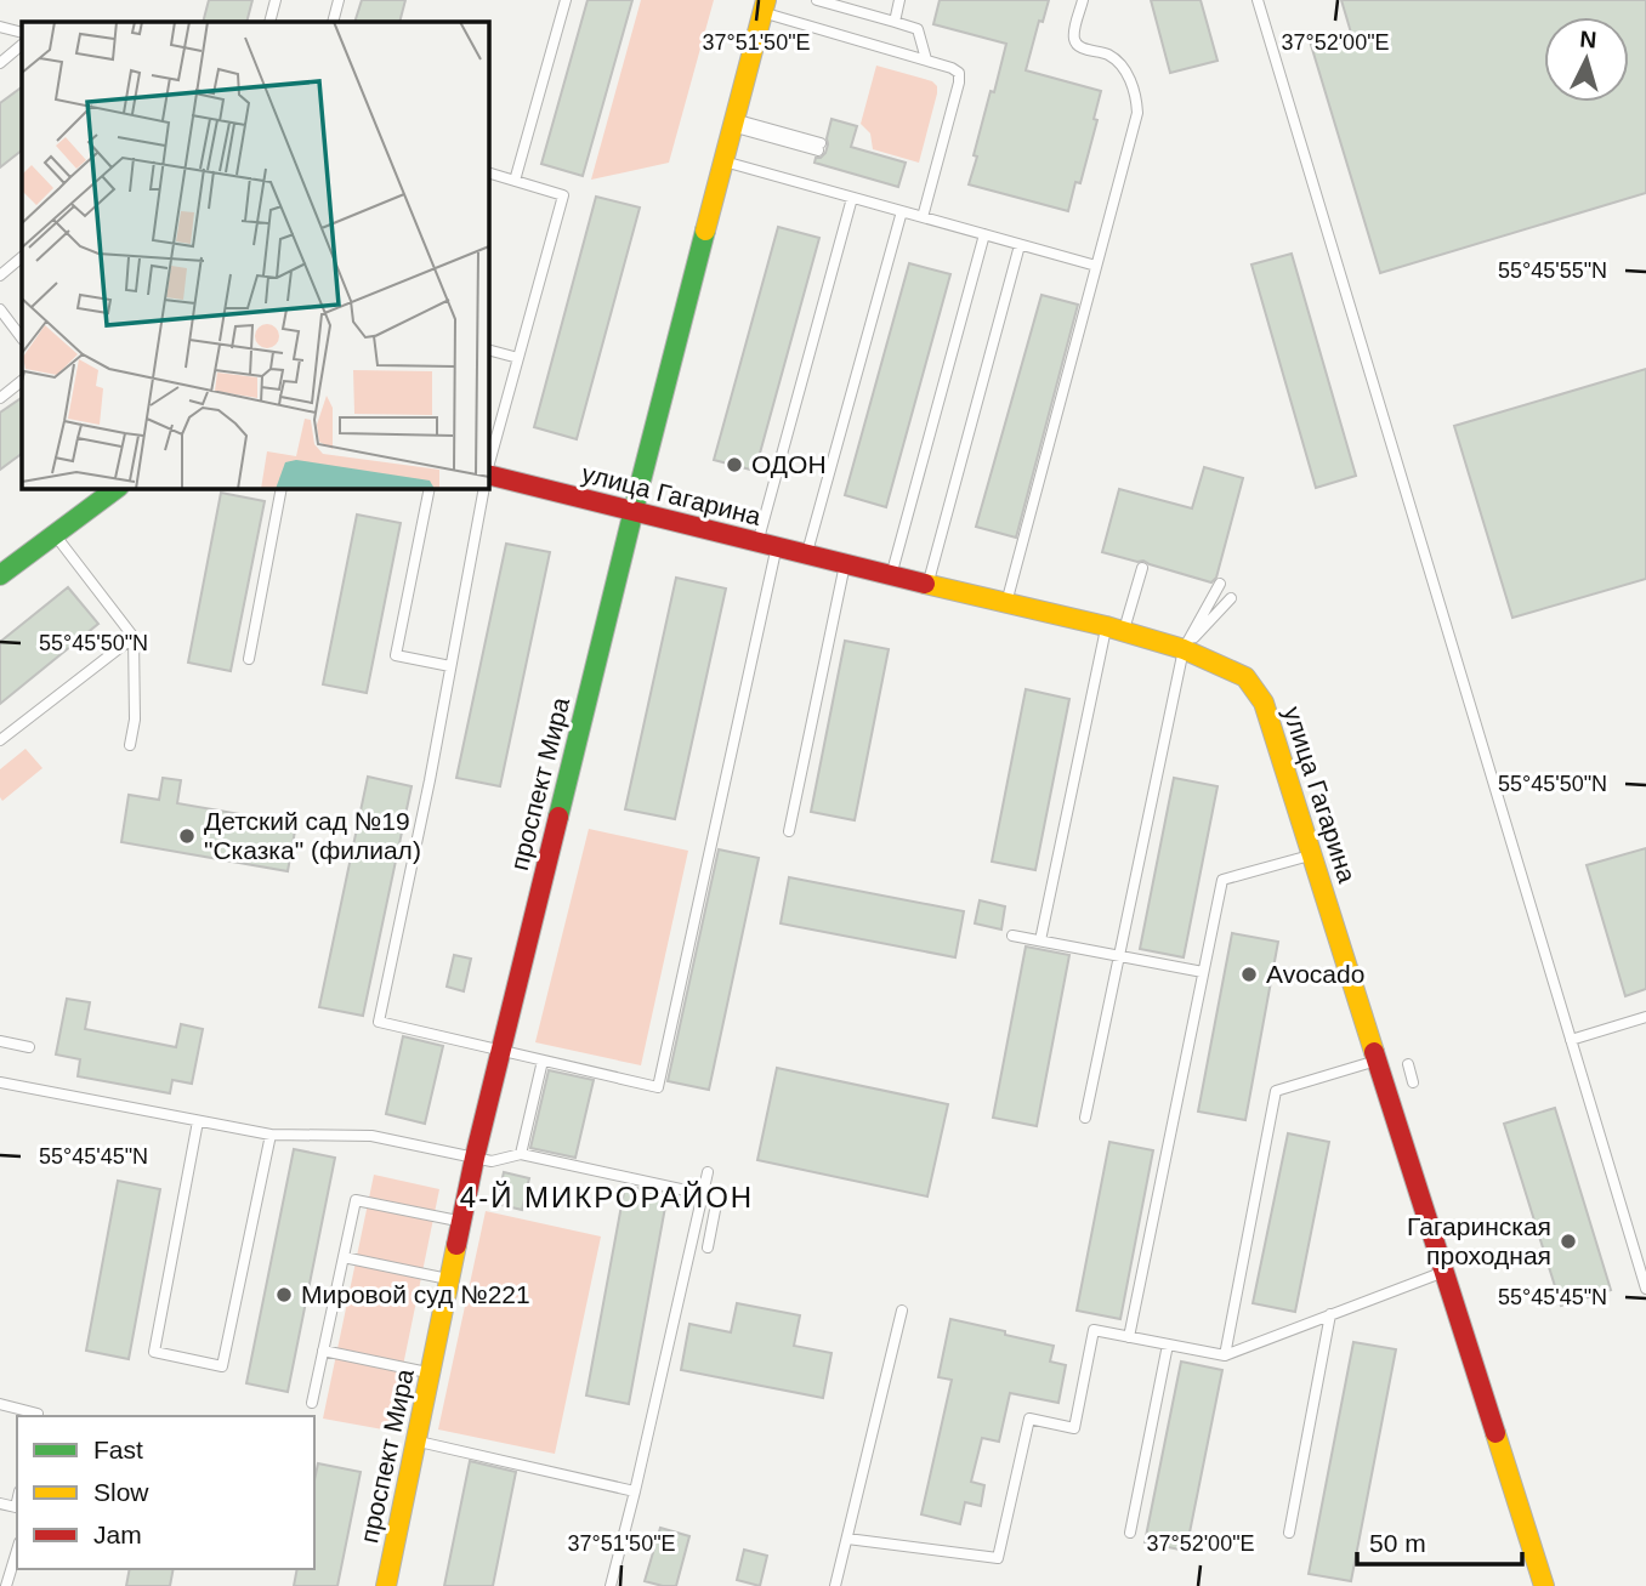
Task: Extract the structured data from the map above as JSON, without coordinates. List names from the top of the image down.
{
  "streets": {
    "street": ["улица Гагарина", "проспект Мира"]
  },
  "crossings": [
    ["улица Гагарина", "проспект Мира"]
  ],
  "districts": ["4-Й МИКРОРАЙОН"],
  "places": [
    "ОДОН",
    "Детский сад №19 \"Сказка\" (филиал)",
    "Avocado",
    "Гагаринская проходная",
    "Мировой суд №221"
  ],
  "legend": ["Fast", "Slow", "Jam"],
  "scale_bar": "50 m",
  "north": "top",
  "coordinates": [
    "37°51'50\"E",
    "37°52'00\"E",
    "55°45'55\"N",
    "55°45'50\"N",
    "55°45'45\"N"
  ]
}
